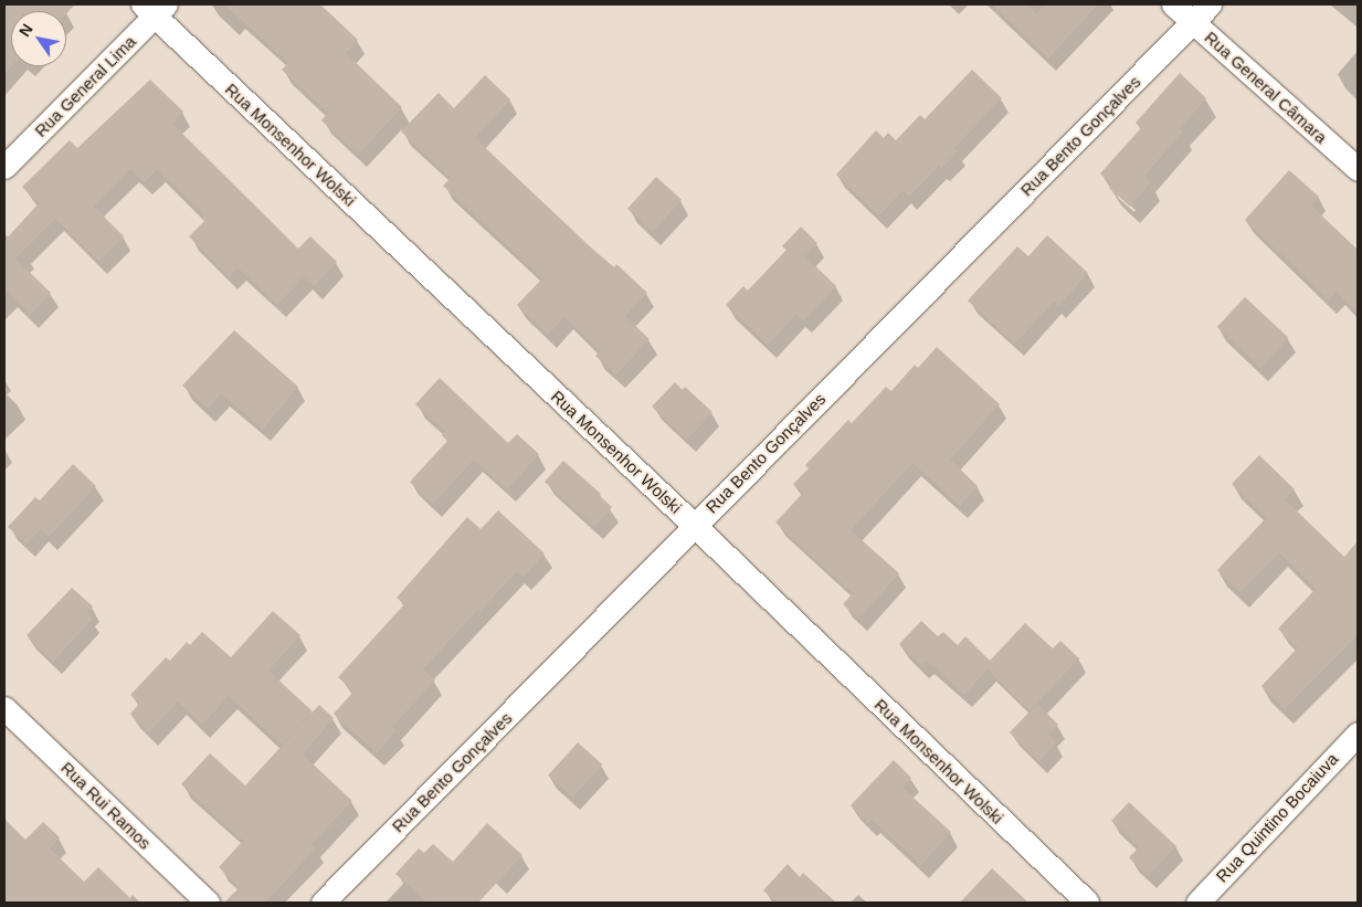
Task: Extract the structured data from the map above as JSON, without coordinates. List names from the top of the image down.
{
  "streets": {
    "street": [
      "Rua General Lima",
      "Rua General Câmara",
      "Rua Bento Gonçalves",
      "Rua Monsenhor Wolski",
      "Rua Rui Ramos",
      "Rua Quintino Bocaiuva"
    ]
  },
  "crossings": [
    ["Rua General Lima", "Rua Monsenhor Wolski"],
    ["Rua General Câmara", "Rua Bento Gonçalves"],
    ["Rua Bento Gonçalves", "Rua Monsenhor Wolski"]
  ],
  "north": "top left"
}
